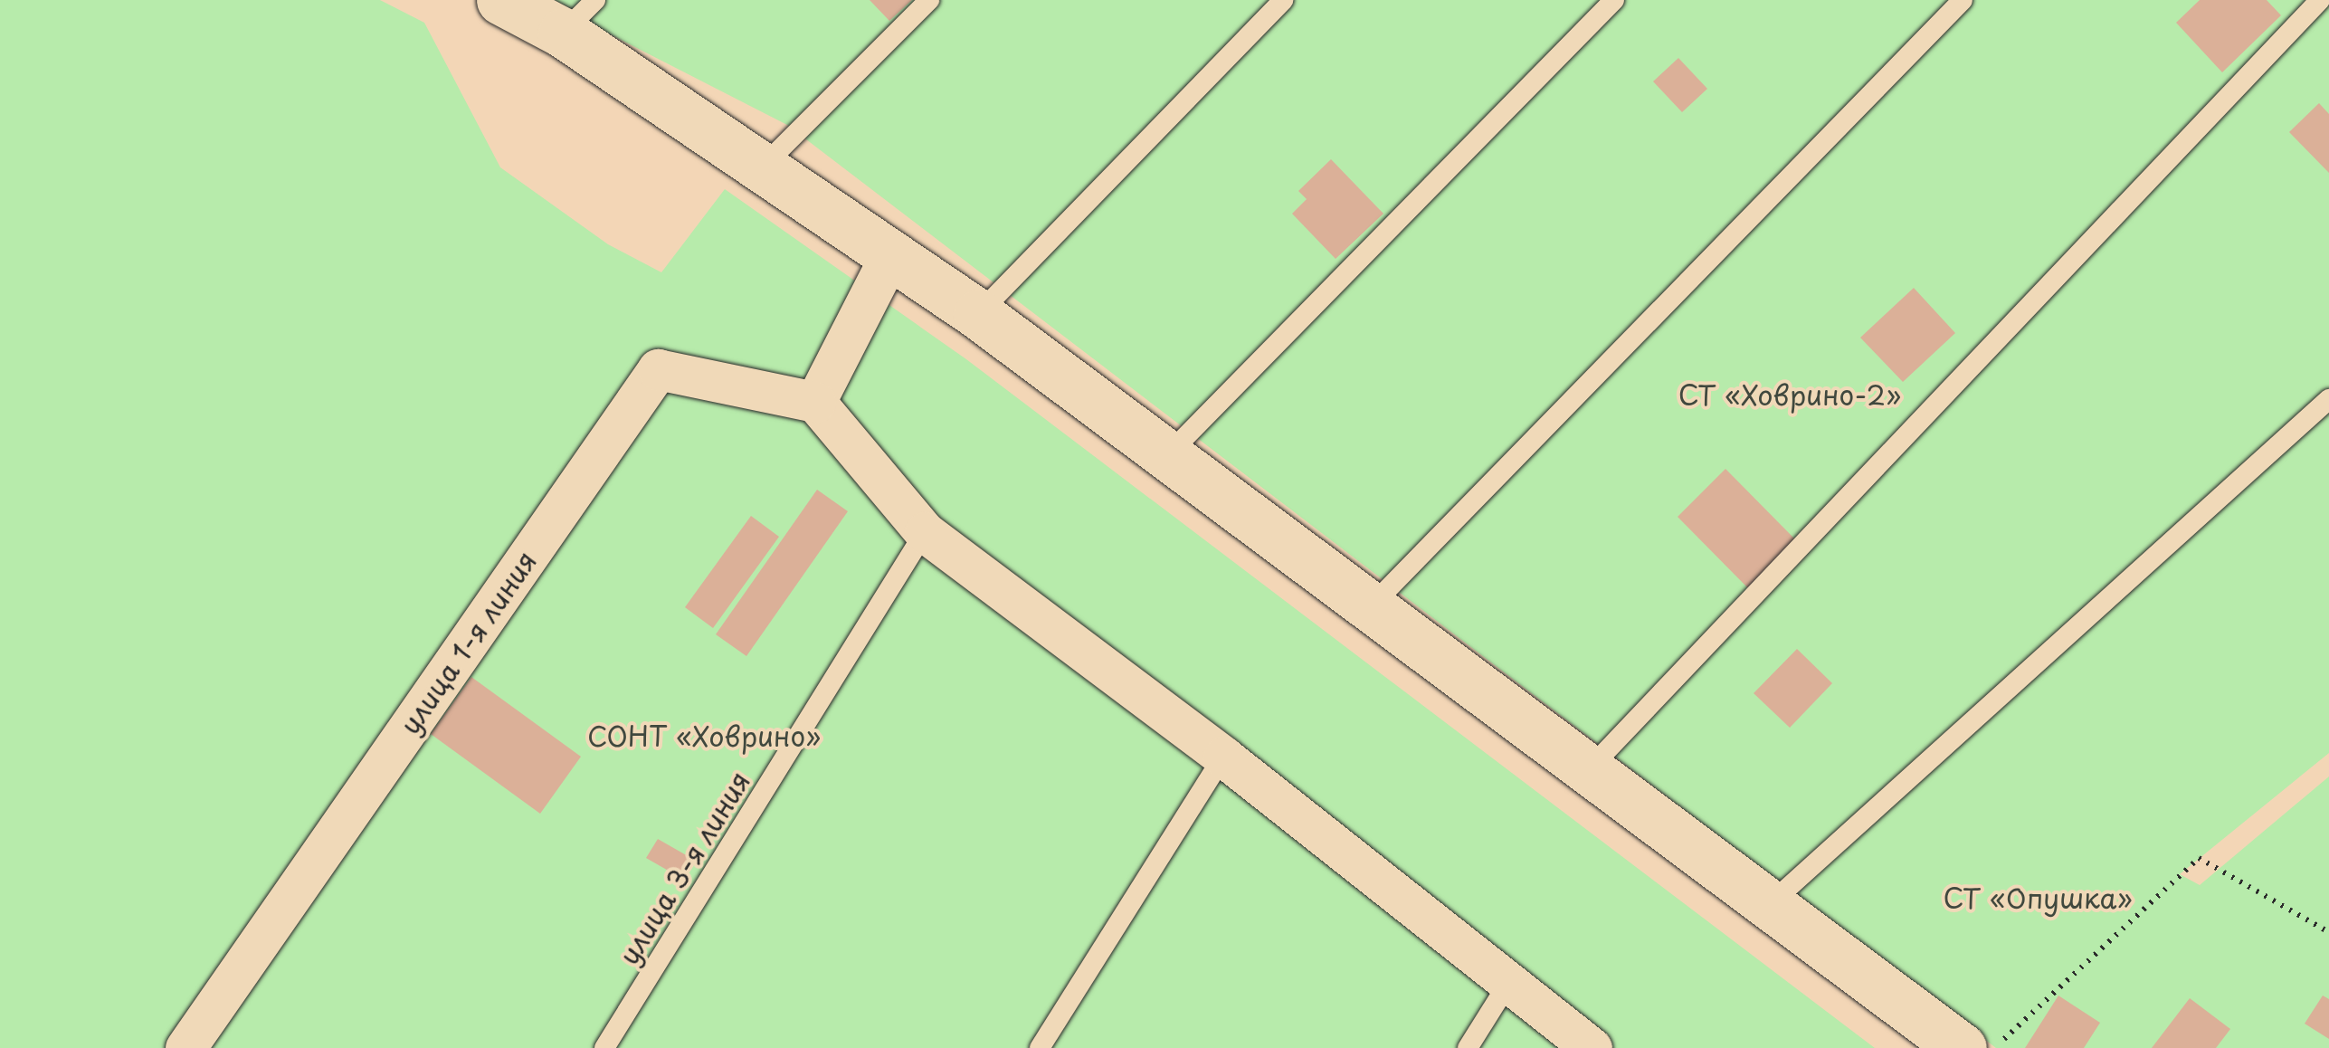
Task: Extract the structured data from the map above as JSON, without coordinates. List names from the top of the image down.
{
  "streets": {
    "street": ["улица 1-я линия"],
    "lane": ["улица 3-я линия"]
  },
  "parks": ["СТ «Ховрино-2»", "СОНТ «Ховрино»", "СТ «Опушка»"]
}
